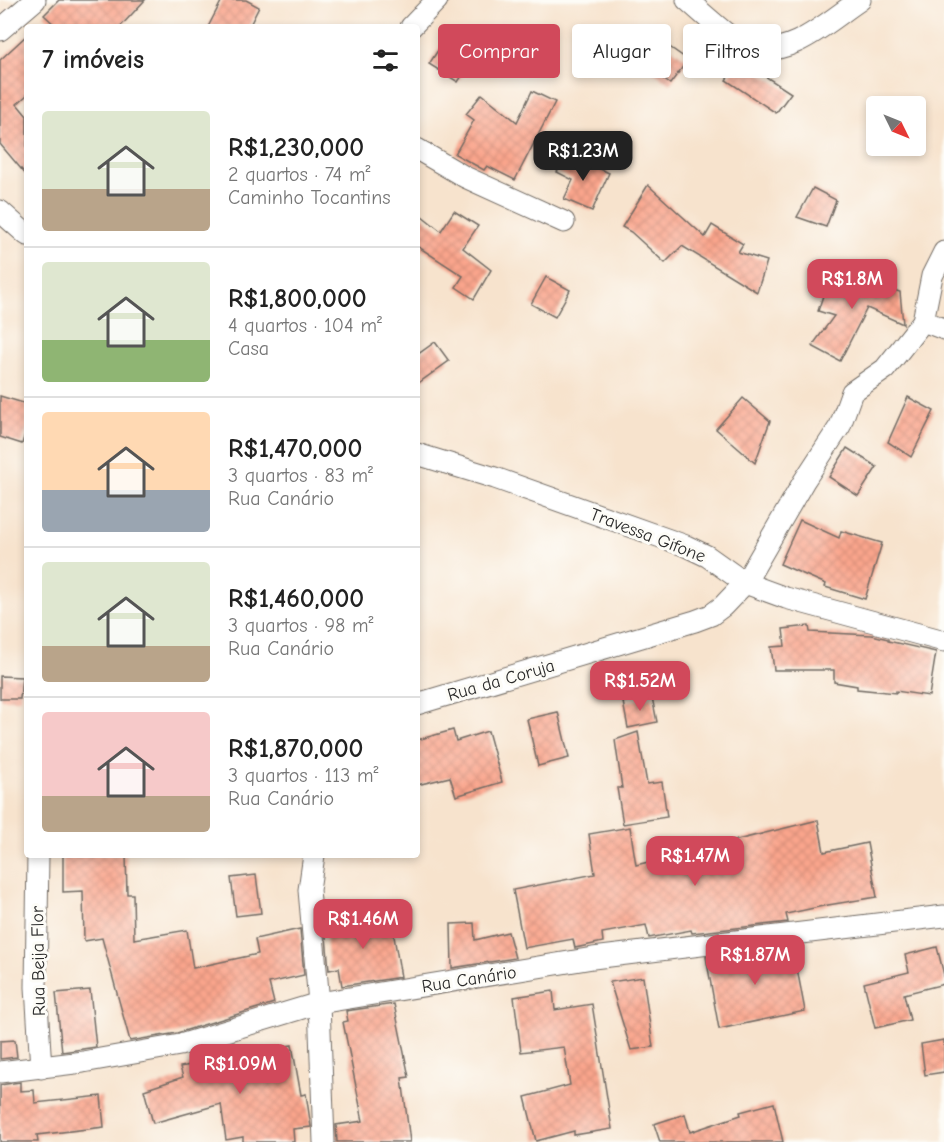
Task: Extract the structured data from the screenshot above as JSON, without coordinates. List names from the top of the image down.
{
  "streets": {
    "street": [
      "Travessa Gifone",
      "Rua da Coruja",
      "Rua Beija Flor",
      "Rua Canário"
    ]
  },
  "crossings": [
    ["Travessa Gifone", "Rua da Coruja"],
    ["Rua Beija Flor", "Rua Canário"]
  ],
  "north": "bottom right",
  "page": {
    "chip": ["Comprar", "Alugar", "Filtros"],
    "heading": "7 imóveis",
    "list": [
      {
        "name": "R$1,230,000",
        "note": "2 quartos · 74 m² · Caminho Tocantins"
      },
      {
        "name": "R$1,800,000",
        "note": "4 quartos · 104 m² · Casa"
      },
      {
        "name": "R$1,470,000",
        "note": "3 quartos · 83 m² · Rua Canário"
      },
      {
        "name": "R$1,460,000",
        "note": "3 quartos · 98 m² · Rua Canário"
      },
      {
        "name": "R$1,870,000",
        "note": "3 quartos · 113 m² · Rua Canário"
      }
    ],
    "price": [
      "R$1.23M",
      "R$1.8M",
      "R$1.52M",
      "R$1.47M",
      "R$1.46M",
      "R$1.87M",
      "R$1.09M"
    ]
  }
}
